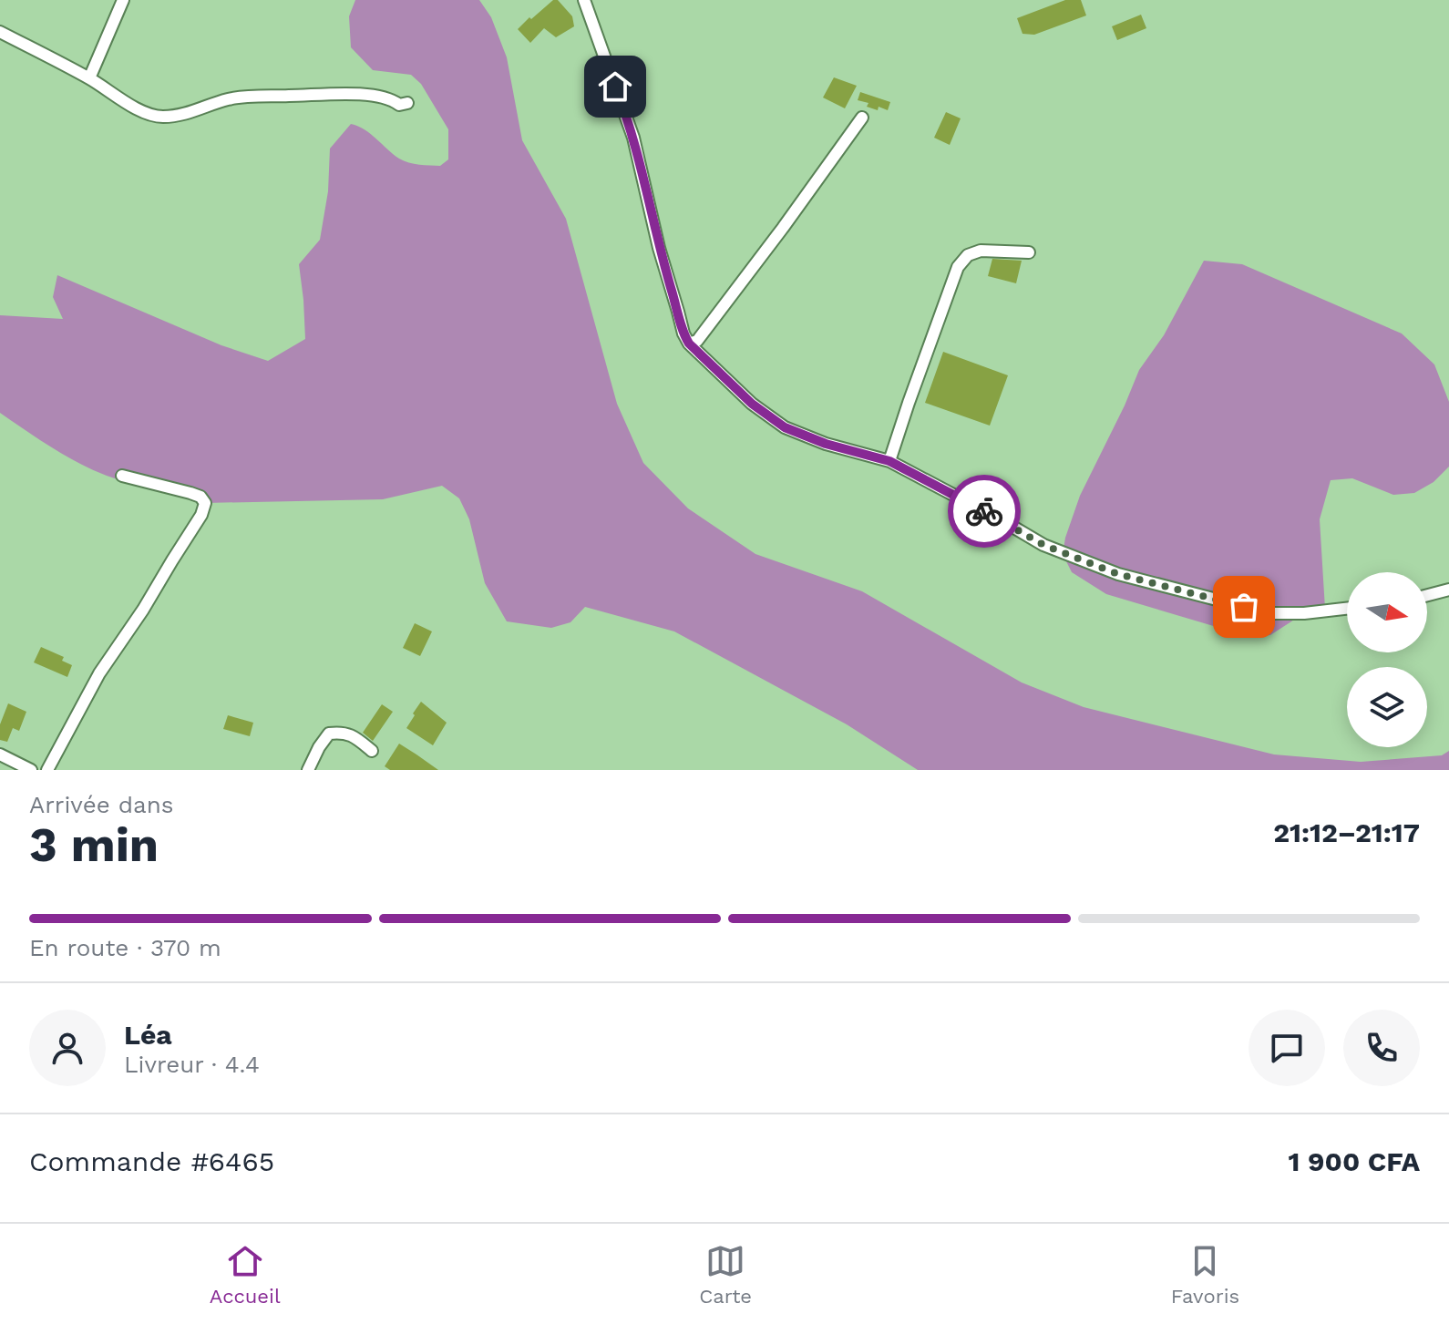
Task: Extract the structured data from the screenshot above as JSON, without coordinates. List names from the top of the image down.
{
  "north": "right",
  "page": {
    "heading": ["3 min", "Arrivée dans", "21:12–21:17"],
    "panel": [
      "Léa",
      "Livreur · 4.4",
      "Commande #6465",
      "1 900 CFA"
    ],
    "bar": "En route · 370 m",
    "tabs": ["Accueil", "Carte", "Favoris"]
  }
}
